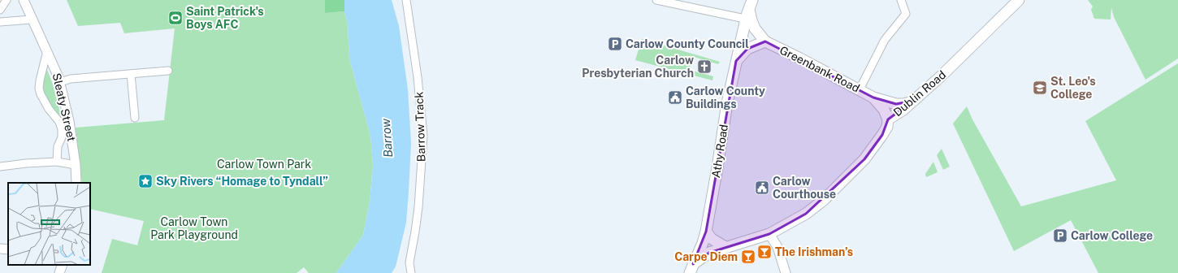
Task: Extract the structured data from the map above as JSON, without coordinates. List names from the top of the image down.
{
  "streets": {
    "main road": ["Greenbank Road", "Dublin Road", "Athy Road"],
    "street": ["Sleaty Street", "Barrow Track"]
  },
  "crossings": [
    ["Greenbank Road", "Dublin Road"],
    ["Greenbank Road", "Athy Road"],
    ["Dublin Road", "Athy Road"]
  ],
  "water": ["Barrow"],
  "parks": ["Carlow Town Park", "Carlow Town Park Playground"],
  "places": {
    "sports": ["Saint Patrick's Boys AFC"],
    "parking": ["Carlow County Council", "Carlow College"],
    "church": ["Carlow Presbyterian Church"],
    "school or university": ["St. Leo's College"],
    "public building": ["Carlow County Buildings", "Carlow Courthouse"],
    "place": ["Sky Rivers “Homage to Tyndall”"],
    "bar": ["The Irishman’s", "Carpe Diem"]
  }
}
